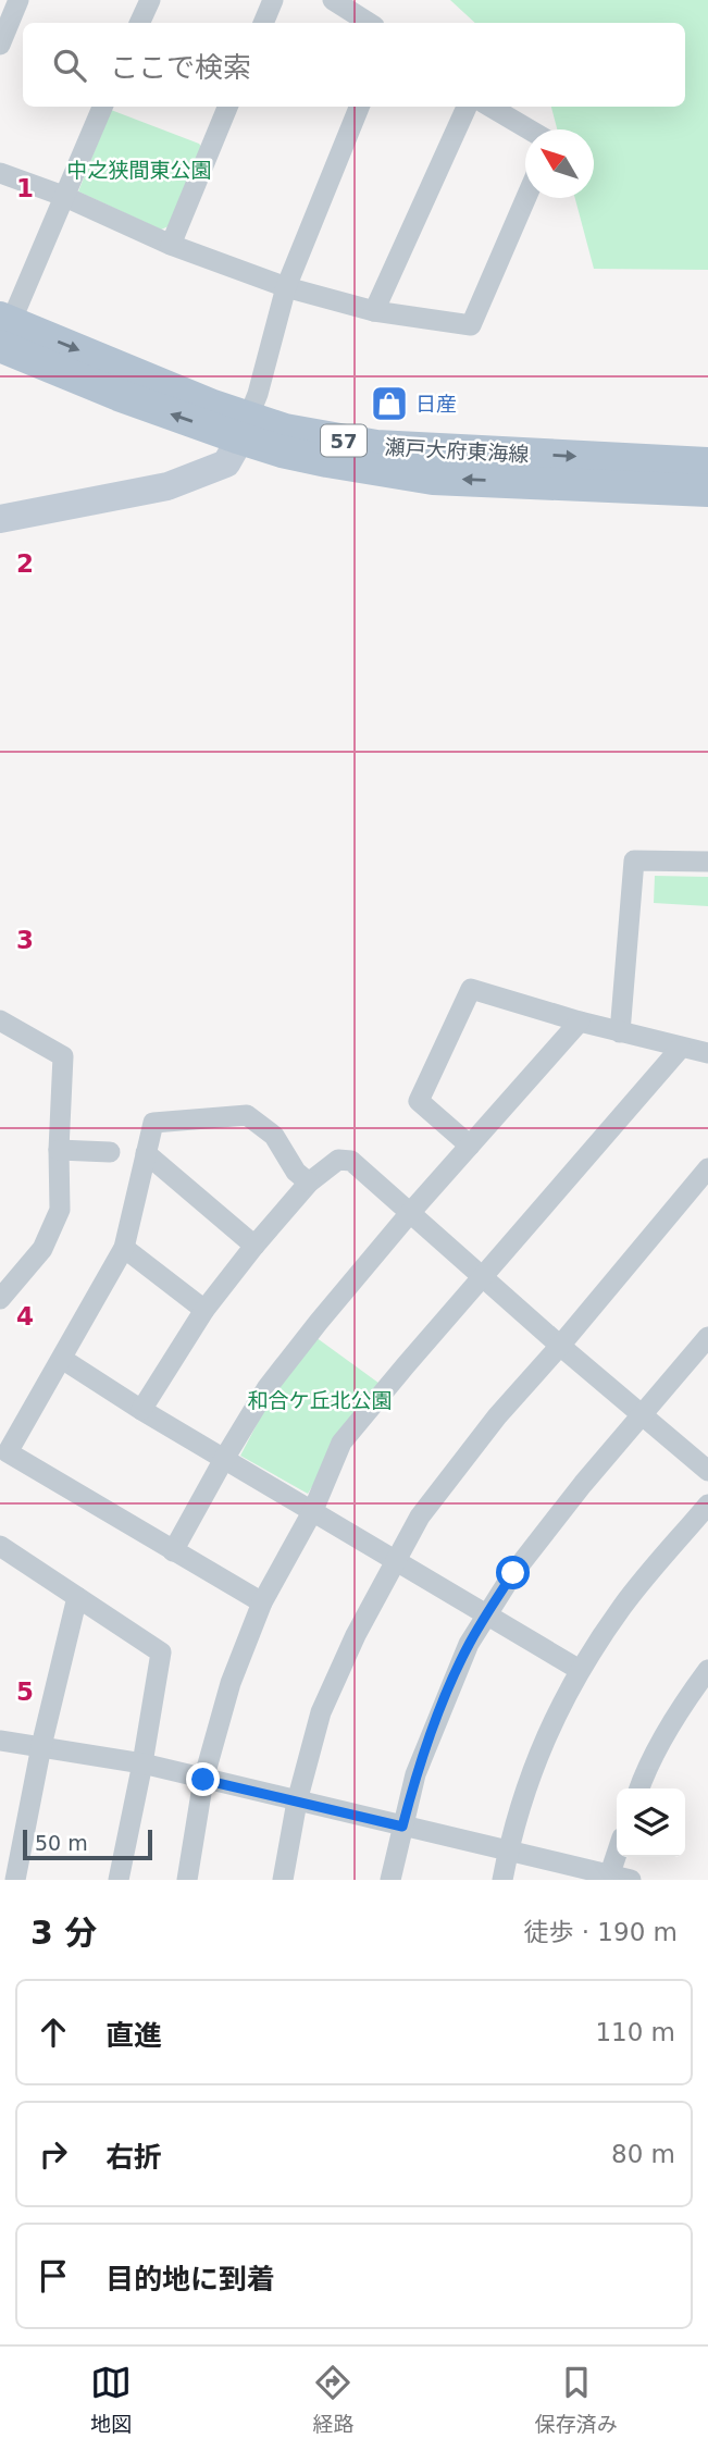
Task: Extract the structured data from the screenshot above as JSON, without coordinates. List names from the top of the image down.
{
  "streets": {
    "main road": ["57", "瀬戸大府東海線"]
  },
  "parks": ["中之狭間東公園", "和合ケ丘北公園"],
  "places": {
    "shop": ["日産"]
  },
  "scale_bar": "50 m",
  "north": "top left",
  "page": {
    "search": "ここで検索",
    "scale": "50 m",
    "heading": ["3 分", "徒歩 · 190 m"],
    "list": [
      ["直進", "110 m"],
      ["右折", "80 m"],
      "目的地に到着"
    ],
    "nav": ["地図", "経路", "保存済み"]
  },
  "grid": {
    "rows": [
      "1",
      "2",
      "3",
      "4",
      "5"
    ]
  }
}
